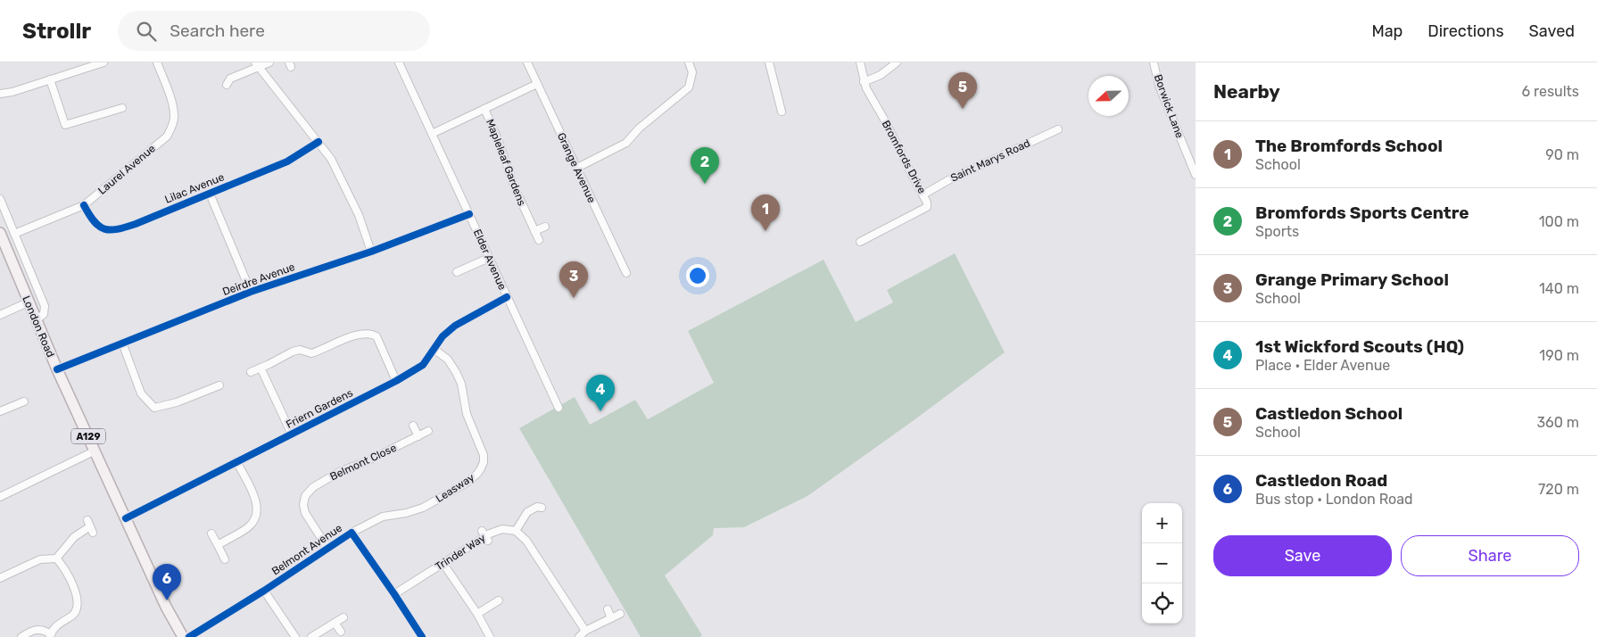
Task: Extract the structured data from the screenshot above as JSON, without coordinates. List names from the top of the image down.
{
  "streets": {
    "main road": ["London Road", "A129"],
    "street": [
      "Borwick Lane",
      "Bromfords Drive",
      "Saint Marys Road",
      "Mapleleaf Gardens",
      "Grange Avenue",
      "Laurel Avenue",
      "Lilac Avenue",
      "Elder Avenue",
      "Deirdre Avenue",
      "Friern Gardens",
      "Belmont Close",
      "Leasway",
      "Belmont Avenue",
      "Trinder Way"
    ]
  },
  "crossings": [
    ["Bromfords Drive", "Saint Marys Road"],
    ["Laurel Avenue", "Lilac Avenue"],
    ["Elder Avenue", "Deirdre Avenue"],
    ["Elder Avenue", "Friern Gardens"],
    ["Deirdre Avenue", "London Road"],
    ["London Road", "Friern Gardens"],
    ["Friern Gardens", "Leasway"],
    ["Belmont Close", "Belmont Avenue"],
    ["Leasway", "Belmont Avenue"],
    ["Belmont Avenue", "Trinder Way"]
  ],
  "north": "left",
  "page": {
    "header": "Strollr",
    "search": "Search here",
    "nav": ["Map", "Directions", "Saved"],
    "heading": ["Nearby", "6 results"],
    "pins": [
      "5",
      "2",
      "1",
      "3",
      "4",
      "6"
    ],
    "list": [
      {
        "mark": "1",
        "name": "The Bromfords School",
        "note": "School",
        "value": "90 m"
      },
      {
        "mark": "2",
        "name": "Bromfords Sports Centre",
        "note": "Sports",
        "value": "100 m"
      },
      {
        "mark": "3",
        "name": "Grange Primary School",
        "note": "School",
        "value": "140 m"
      },
      {
        "mark": "4",
        "name": "1st Wickford Scouts (HQ)",
        "note": "Place · Elder Avenue",
        "value": "190 m"
      },
      {
        "mark": "5",
        "name": "Castledon School",
        "note": "School",
        "value": "360 m"
      },
      {
        "mark": "6",
        "name": "Castledon Road",
        "note": "Bus stop · London Road",
        "value": "720 m"
      }
    ],
    "map_buttons": ["+", "−"],
    "buttons": ["Save", "Share"]
  }
}
